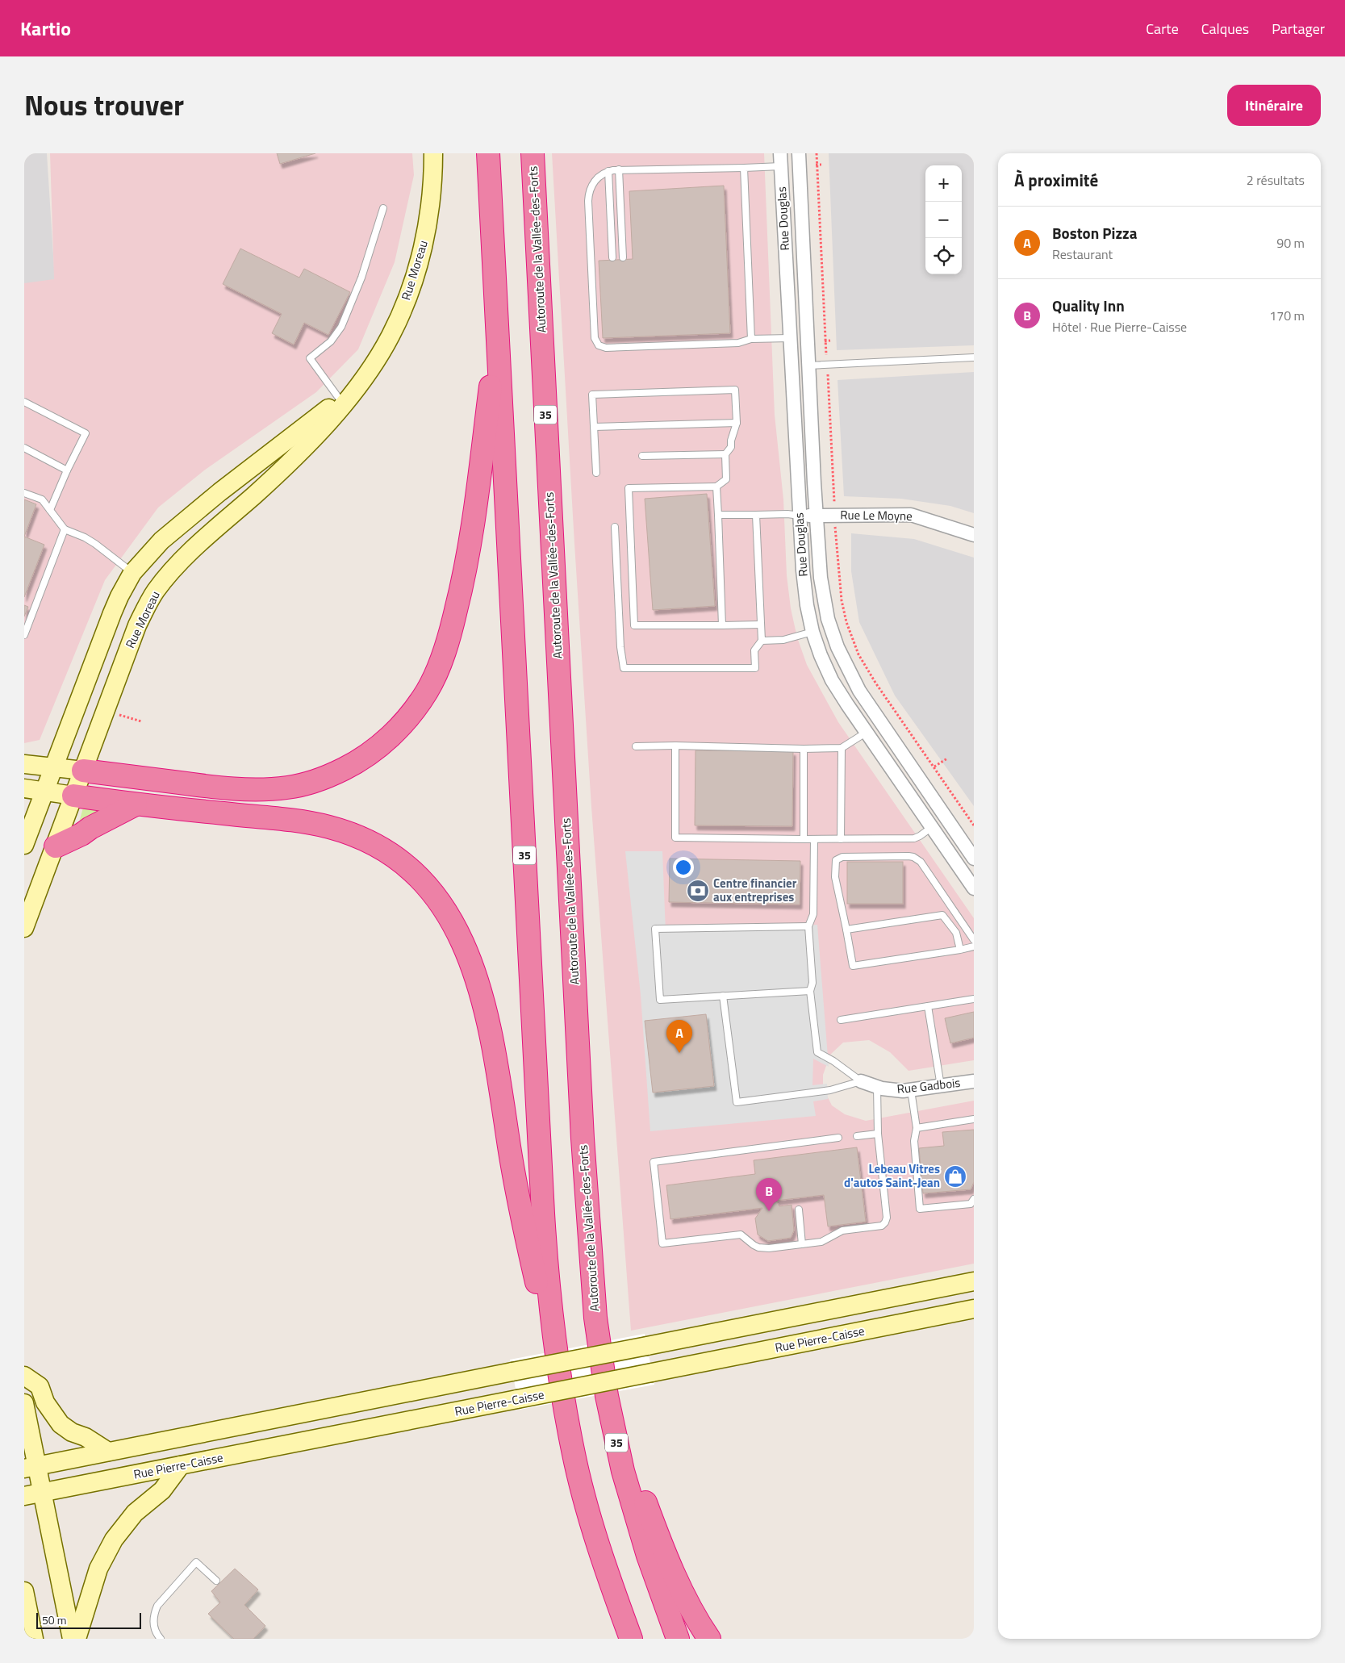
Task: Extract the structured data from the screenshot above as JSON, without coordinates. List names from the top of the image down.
{
  "streets": {
    "highway": ["Autoroute de la Vallée-des-Forts", "35"],
    "main road": ["Rue Moreau", "Rue Pierre-Caisse"],
    "street": ["Rue Douglas", "Rue Le Moyne", "Rue Gadbois"]
  },
  "crossings": [
    ["Rue Douglas", "Rue Le Moyne"]
  ],
  "places": {
    "bank": ["Centre financier aux entreprises"],
    "shop": ["Lebeau Vitres d'autos Saint-Jean"]
  },
  "scale_bar": "50 m",
  "page": {
    "header": "Kartio",
    "nav": ["Carte", "Calques", "Partager"],
    "title": "Nous trouver",
    "buttons": "Itinéraire",
    "heading": ["À proximité", "2 résultats"],
    "map_buttons": ["+", "−"],
    "list": [
      {
        "mark": "A",
        "name": "Boston Pizza",
        "note": "Restaurant",
        "value": "90 m"
      },
      {
        "mark": "B",
        "name": "Quality Inn",
        "note": "Hôtel · Rue Pierre-Caisse",
        "value": "170 m"
      }
    ],
    "pins": ["A", "B"],
    "scale": "50 m"
  }
}
